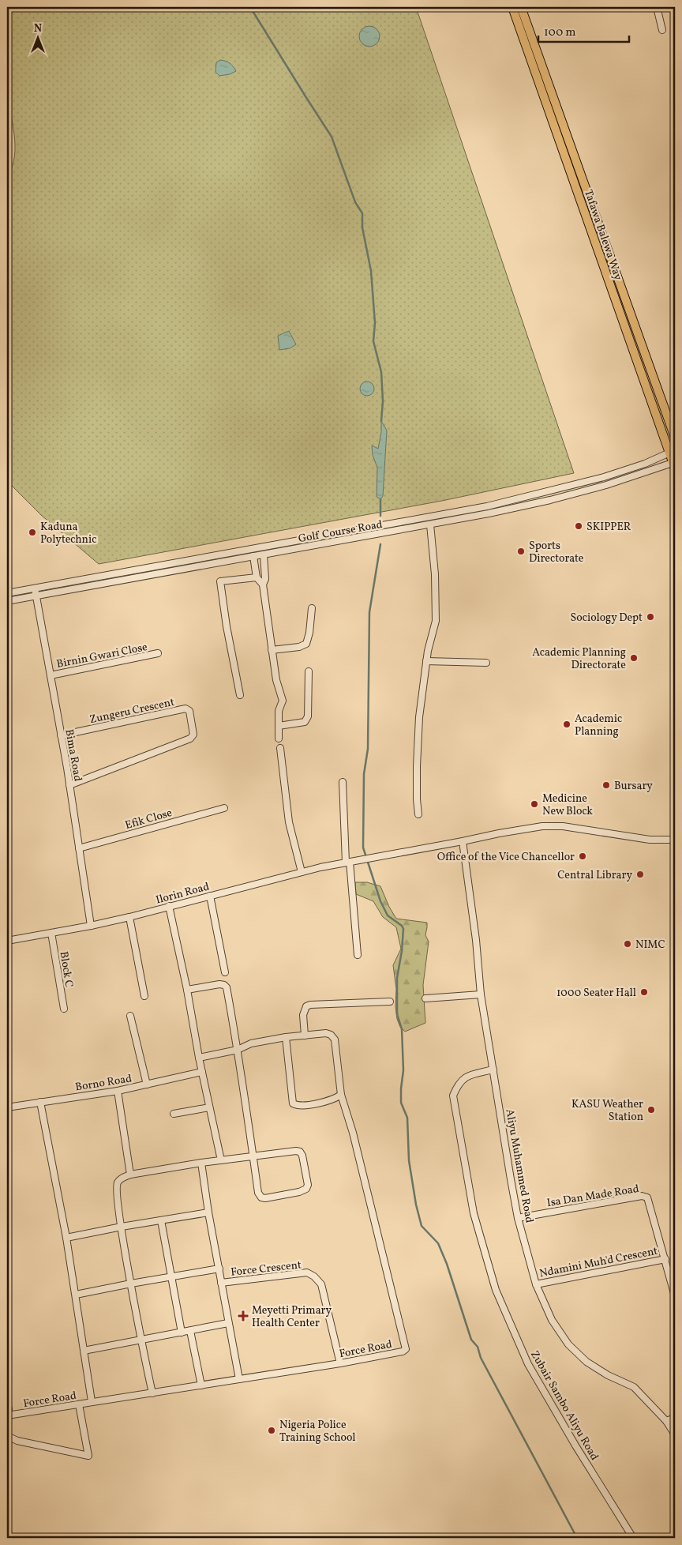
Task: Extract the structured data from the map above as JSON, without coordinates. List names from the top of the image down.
{
  "streets": {
    "main road": ["Tafawa Balewa Way"],
    "street": [
      "Golf Course Road",
      "Birnin Gwari Close",
      "Zungeru Crescent",
      "Bima Road",
      "Efik Close",
      "Ilorin Road",
      "Block C",
      "Borno Road",
      "Aliyu Muhammed Road",
      "Isa Dan Made Road",
      "Ndamini Muh'd Crescent",
      "Force Crescent",
      "Force Road",
      "Zubair Sambo Aliyu Road"
    ]
  },
  "crossings": [
    ["Tafawa Balewa Way", "Golf Course Road"],
    ["Golf Course Road", "Bima Road"],
    ["Birnin Gwari Close", "Bima Road"],
    ["Zungeru Crescent", "Bima Road"],
    ["Bima Road", "Efik Close"],
    ["Bima Road", "Ilorin Road"],
    ["Ilorin Road", "Block C"],
    ["Ilorin Road", "Aliyu Muhammed Road"],
    ["Aliyu Muhammed Road", "Isa Dan Made Road"],
    ["Aliyu Muhammed Road", "Ndamini Muh'd Crescent"],
    ["Aliyu Muhammed Road", "Zubair Sambo Aliyu Road"],
    ["Isa Dan Made Road", "Ndamini Muh'd Crescent"],
    ["Force Crescent", "Force Road"]
  ],
  "places": {
    "other": [
      "SKIPPER",
      "Kaduna Polytechnic",
      "Sports Directorate",
      "Sociology Dept",
      "Academic Planning Directorate",
      "Academic Planning",
      "Bursary",
      "Medicine New Block",
      "Office of the Vice Chancellor",
      "Central Library",
      "NIMC",
      "1000 Seater Hall",
      "KASU Weather Station",
      "Nigeria Police Training School"
    ],
    "health": ["Meyetti Primary Health Center"]
  },
  "scale_bar": "100 m",
  "north": "top"
}
